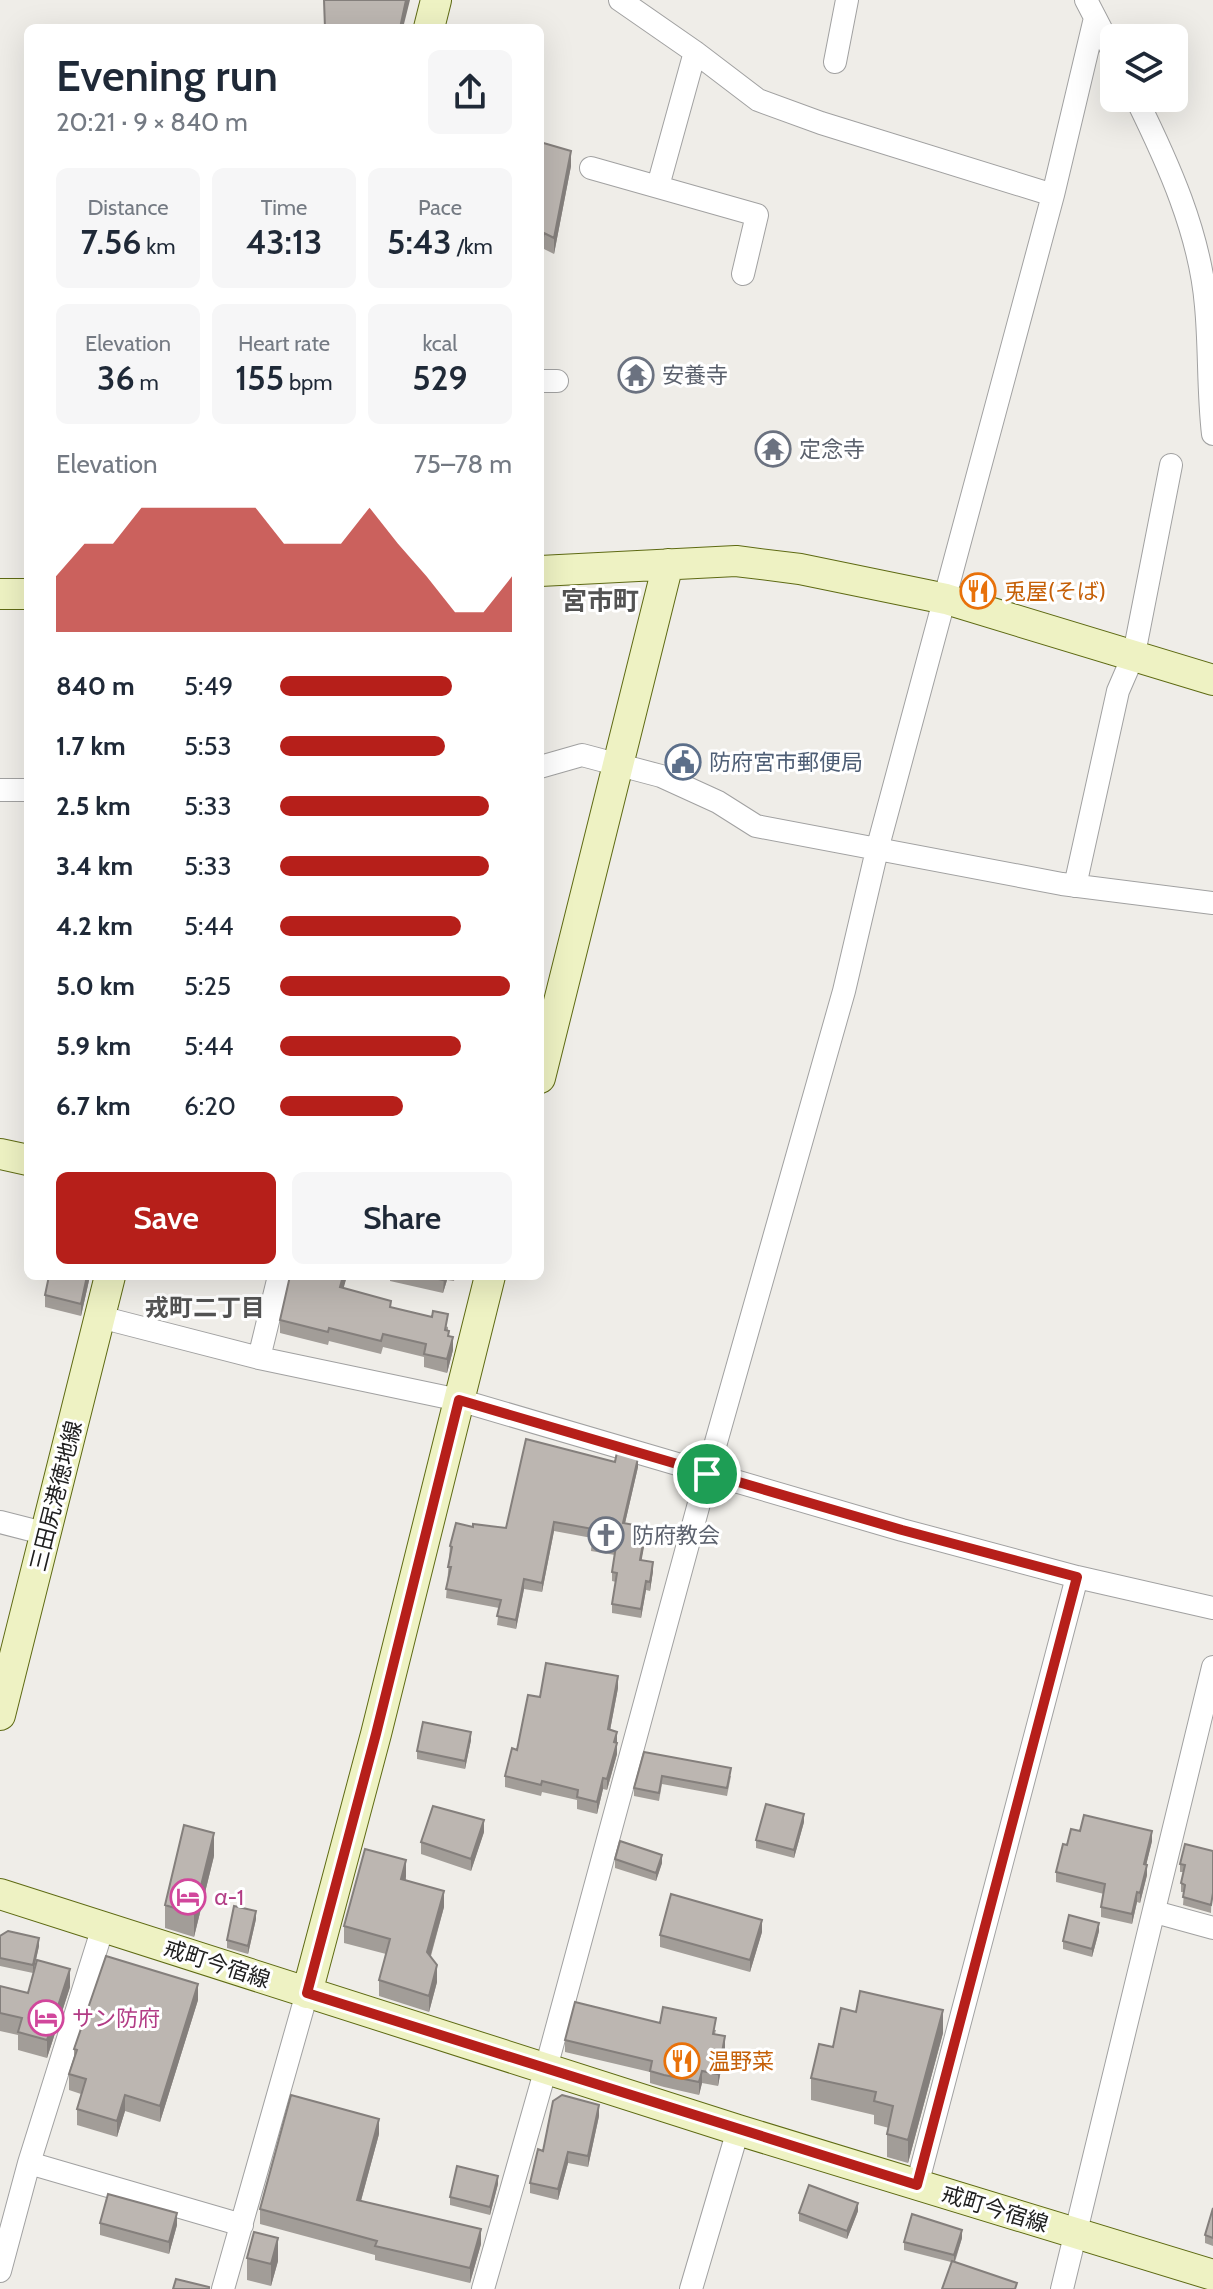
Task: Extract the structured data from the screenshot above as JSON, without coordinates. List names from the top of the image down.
{
  "streets": {
    "street": ["三田尻港徳地線", "戒町今宿線"]
  },
  "districts": ["宮市町", "戎町二丁目"],
  "places": {
    "temple": ["安養寺", "定念寺"],
    "restaurant": ["兎屋(そば)", "温野菜"],
    "public building": ["防府宮市郵便局"],
    "church": ["防府教会"],
    "hotel": ["α-1", "サン防府"]
  },
  "page": {
    "heading": ["Evening run", "20:21 · 9 × 840 m"],
    "stats": [
      ["Distance", "7.56 km"],
      ["Time", "43:13"],
      ["Pace", "5:43 /km"],
      ["Elevation", "36 m"],
      ["Heart rate", "155 bpm"],
      ["kcal", "529"]
    ],
    "chart": ["Elevation", "75–78 m"],
    "list": [
      {
        "name": "840 m",
        "note": "5:49"
      },
      {
        "name": "1.7 km",
        "note": "5:53"
      },
      {
        "name": "2.5 km",
        "note": "5:33"
      },
      {
        "name": "3.4 km",
        "note": "5:33"
      },
      {
        "name": "4.2 km",
        "note": "5:44"
      },
      {
        "name": "5.0 km",
        "note": "5:25"
      },
      {
        "name": "5.9 km",
        "note": "5:44"
      },
      {
        "name": "6.7 km",
        "note": "6:20"
      }
    ],
    "buttons": ["Save", "Share"]
  }
}
